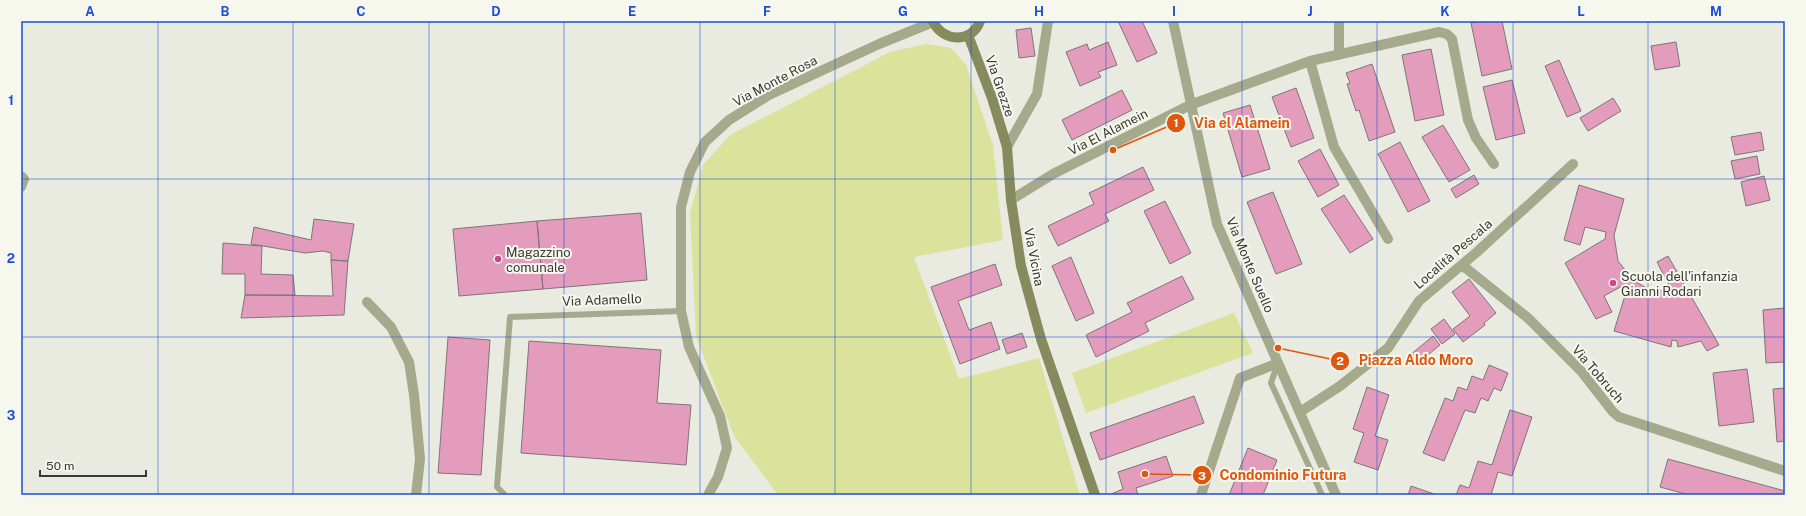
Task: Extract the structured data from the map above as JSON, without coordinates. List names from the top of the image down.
{
  "streets": {
    "street": [
      "Via Monte Rosa",
      "Via Grezze",
      "Via El Alamein",
      "Località Pescala",
      "Via Vicina",
      "Via Monte Suello",
      "Via Tobruch"
    ],
    "lane": ["Via Adamello"]
  },
  "crossings": [
    ["Via Monte Rosa", "Via Adamello"],
    ["Via Grezze", "Via Vicina"],
    ["Via El Alamein", "Via Vicina"],
    ["Via El Alamein", "Via Monte Suello"],
    ["Località Pescala", "Via Monte Suello"],
    ["Località Pescala", "Via Tobruch"]
  ],
  "places": [
    "Via el Alamein",
    "Magazzino comunale",
    "Scuola dell'infanzia Gianni Rodari",
    "Piazza Aldo Moro",
    "Condominio Futura"
  ],
  "scale_bar": "50 m",
  "grid": {
    "columns": [
      "A",
      "B",
      "C",
      "D",
      "E",
      "F",
      "G",
      "H",
      "I",
      "J",
      "K",
      "L",
      "M"
    ],
    "rows": ["1", "2", "3"]
  }
}
